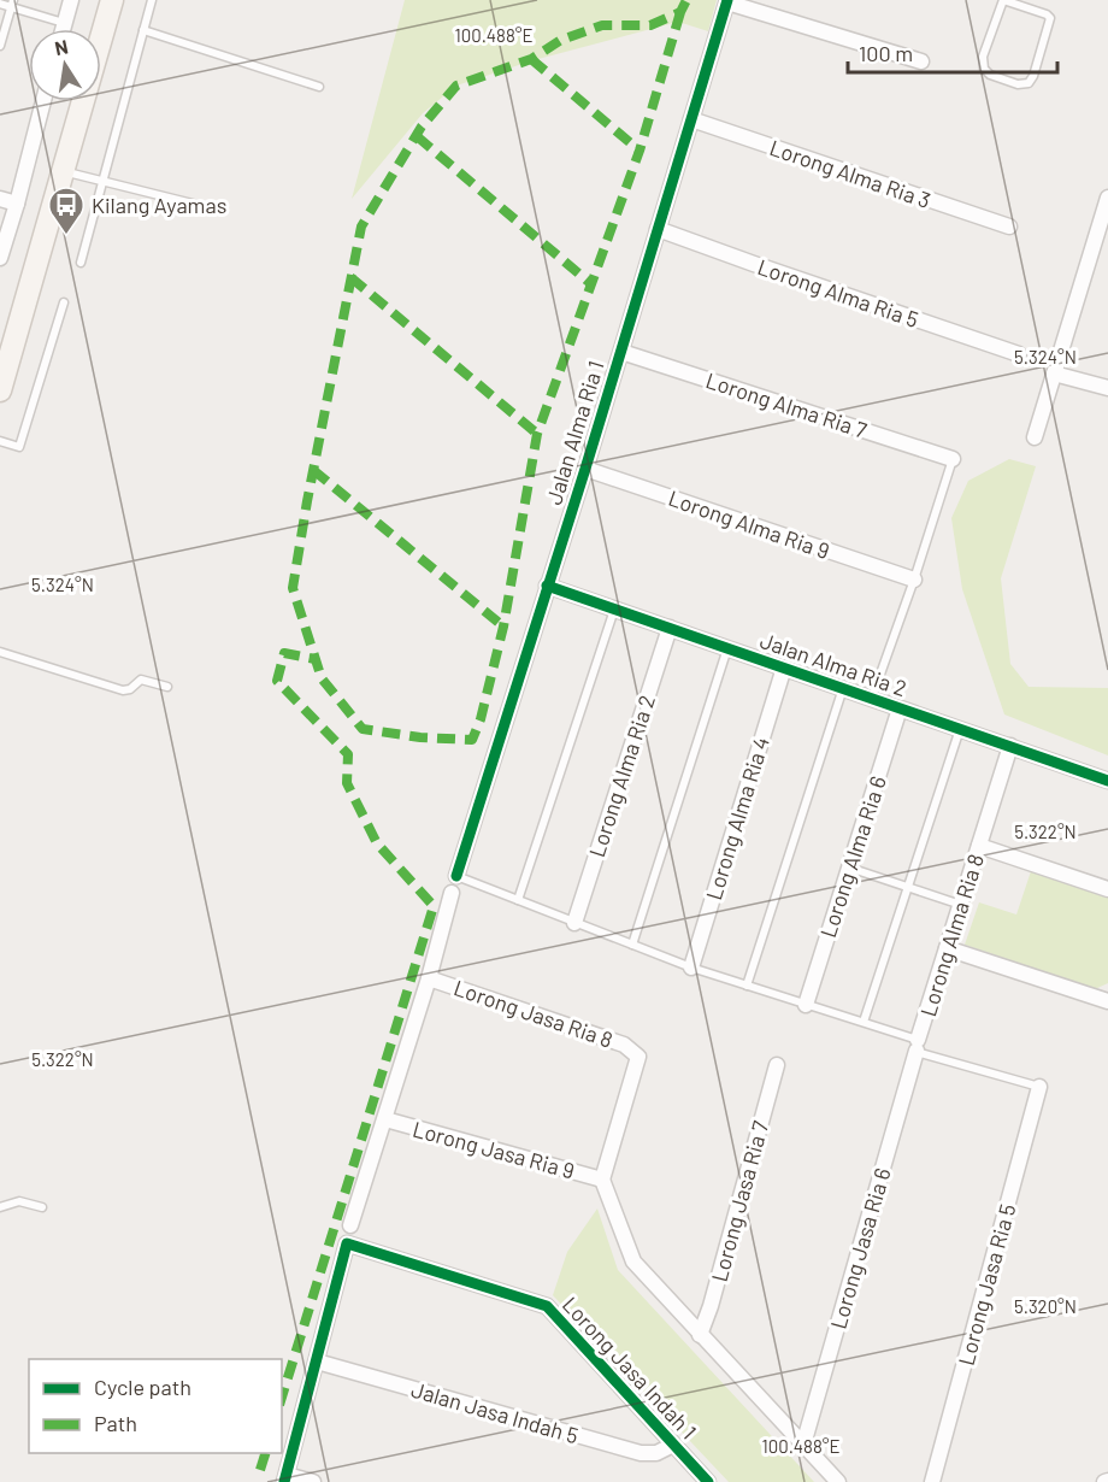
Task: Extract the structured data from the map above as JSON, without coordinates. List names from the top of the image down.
{
  "streets": {
    "street": [
      "Lorong Alma Ria 3",
      "Lorong Alma Ria 5",
      "Lorong Alma Ria 7",
      "Jalan Alma Ria 1",
      "Lorong Alma Ria 9",
      "Jalan Alma Ria 2",
      "Lorong Alma Ria 2",
      "Lorong Alma Ria 4",
      "Lorong Alma Ria 6",
      "Lorong Alma Ria 8",
      "Lorong Jasa Ria 8",
      "Lorong Jasa Ria 9",
      "Lorong Jasa Ria 7",
      "Lorong Jasa Ria 6",
      "Lorong Jasa Ria 5",
      "Lorong Jasa Indah 1",
      "Jalan Jasa Indah 5"
    ]
  },
  "crossings": [
    ["Lorong Alma Ria 3", "Jalan Alma Ria 1"],
    ["Lorong Alma Ria 5", "Jalan Alma Ria 1"],
    ["Lorong Alma Ria 7", "Jalan Alma Ria 1"],
    ["Jalan Alma Ria 1", "Lorong Alma Ria 9"],
    ["Jalan Alma Ria 1", "Jalan Alma Ria 2"],
    ["Jalan Alma Ria 2", "Lorong Alma Ria 2"],
    ["Jalan Alma Ria 2", "Lorong Alma Ria 4"],
    ["Jalan Alma Ria 2", "Lorong Alma Ria 6"],
    ["Jalan Alma Ria 2", "Lorong Alma Ria 8"],
    ["Lorong Alma Ria 8", "Lorong Jasa Ria 6"],
    ["Lorong Jasa Ria 8", "Lorong Jasa Ria 9"],
    ["Lorong Jasa Indah 1", "Jalan Jasa Indah 5"]
  ],
  "places": {
    "bus stop": ["Kilang Ayamas"]
  },
  "legend": ["Cycle path", "Path"],
  "scale_bar": "100 m",
  "north": "top",
  "coordinates": [
    "100.488°E",
    "5.324°N",
    "5.322°N",
    "5.320°N"
  ]
}
